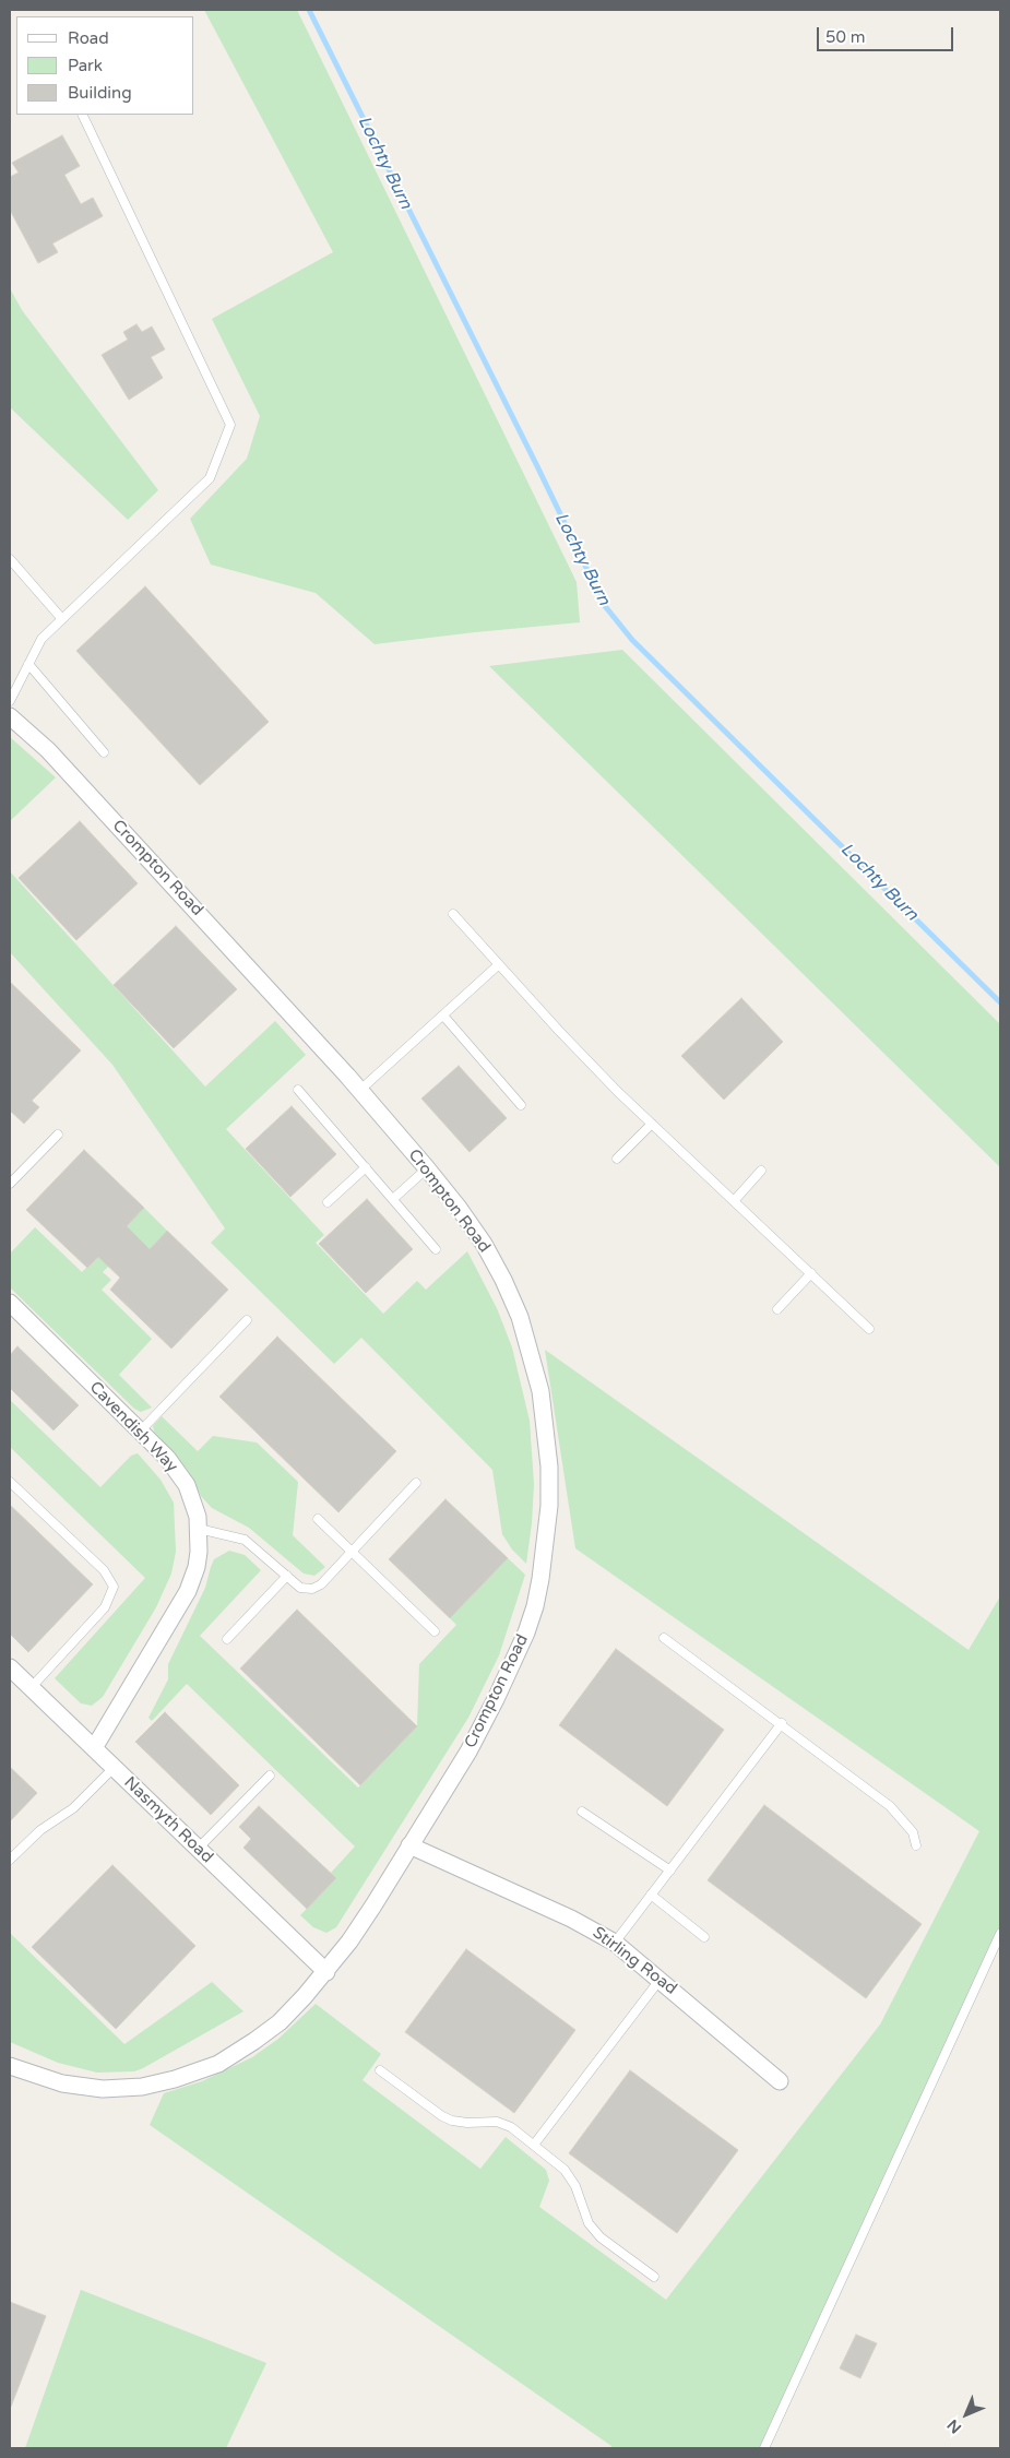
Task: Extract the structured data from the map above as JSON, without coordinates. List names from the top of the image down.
{
  "streets": {
    "street": [
      "Crompton Road",
      "Cavendish Way",
      "Nasmyth Road",
      "Stirling Road"
    ]
  },
  "crossings": [
    ["Crompton Road", "Nasmyth Road"],
    ["Crompton Road", "Stirling Road"],
    ["Cavendish Way", "Nasmyth Road"]
  ],
  "water": ["Lochty Burn"],
  "legend": ["Road", "Park", "Building"],
  "scale_bar": "50 m",
  "north": "bottom left"
}
